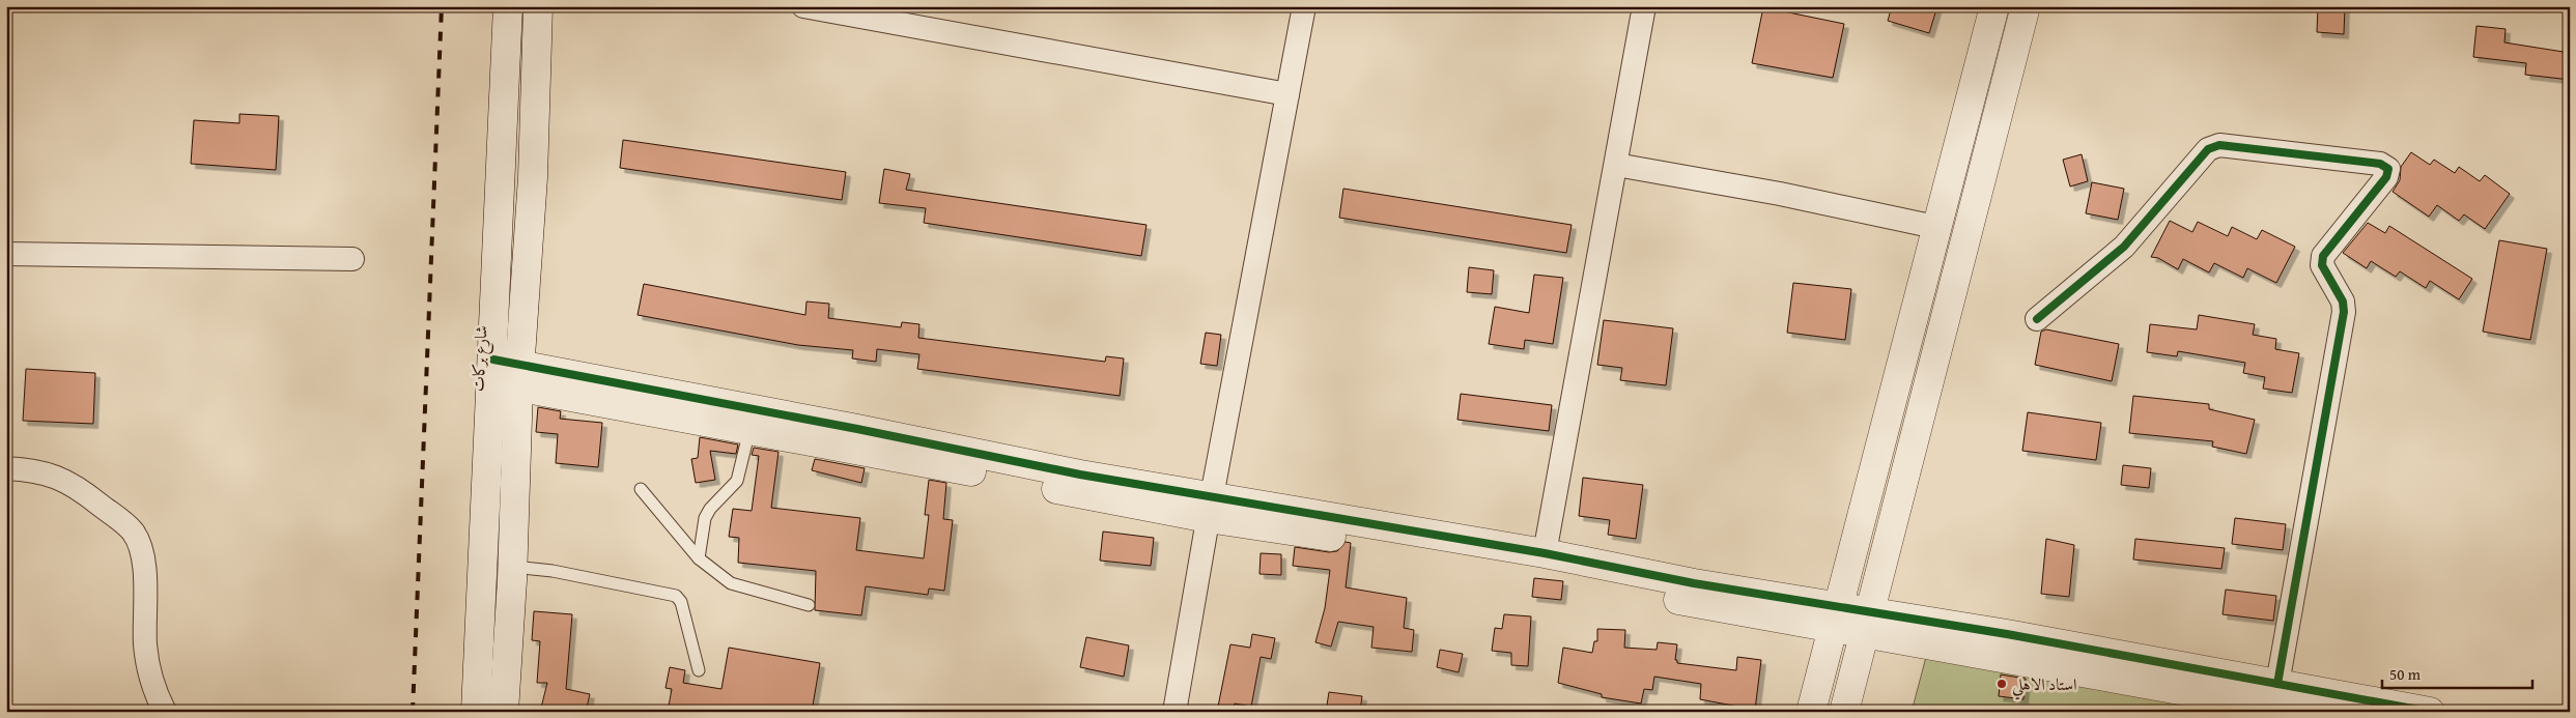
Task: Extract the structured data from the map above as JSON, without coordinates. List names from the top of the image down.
{
  "streets": {
    "street": ["شارع بركات"]
  },
  "places": ["استاد الاهلي"],
  "scale_bar": "50 m"
}
